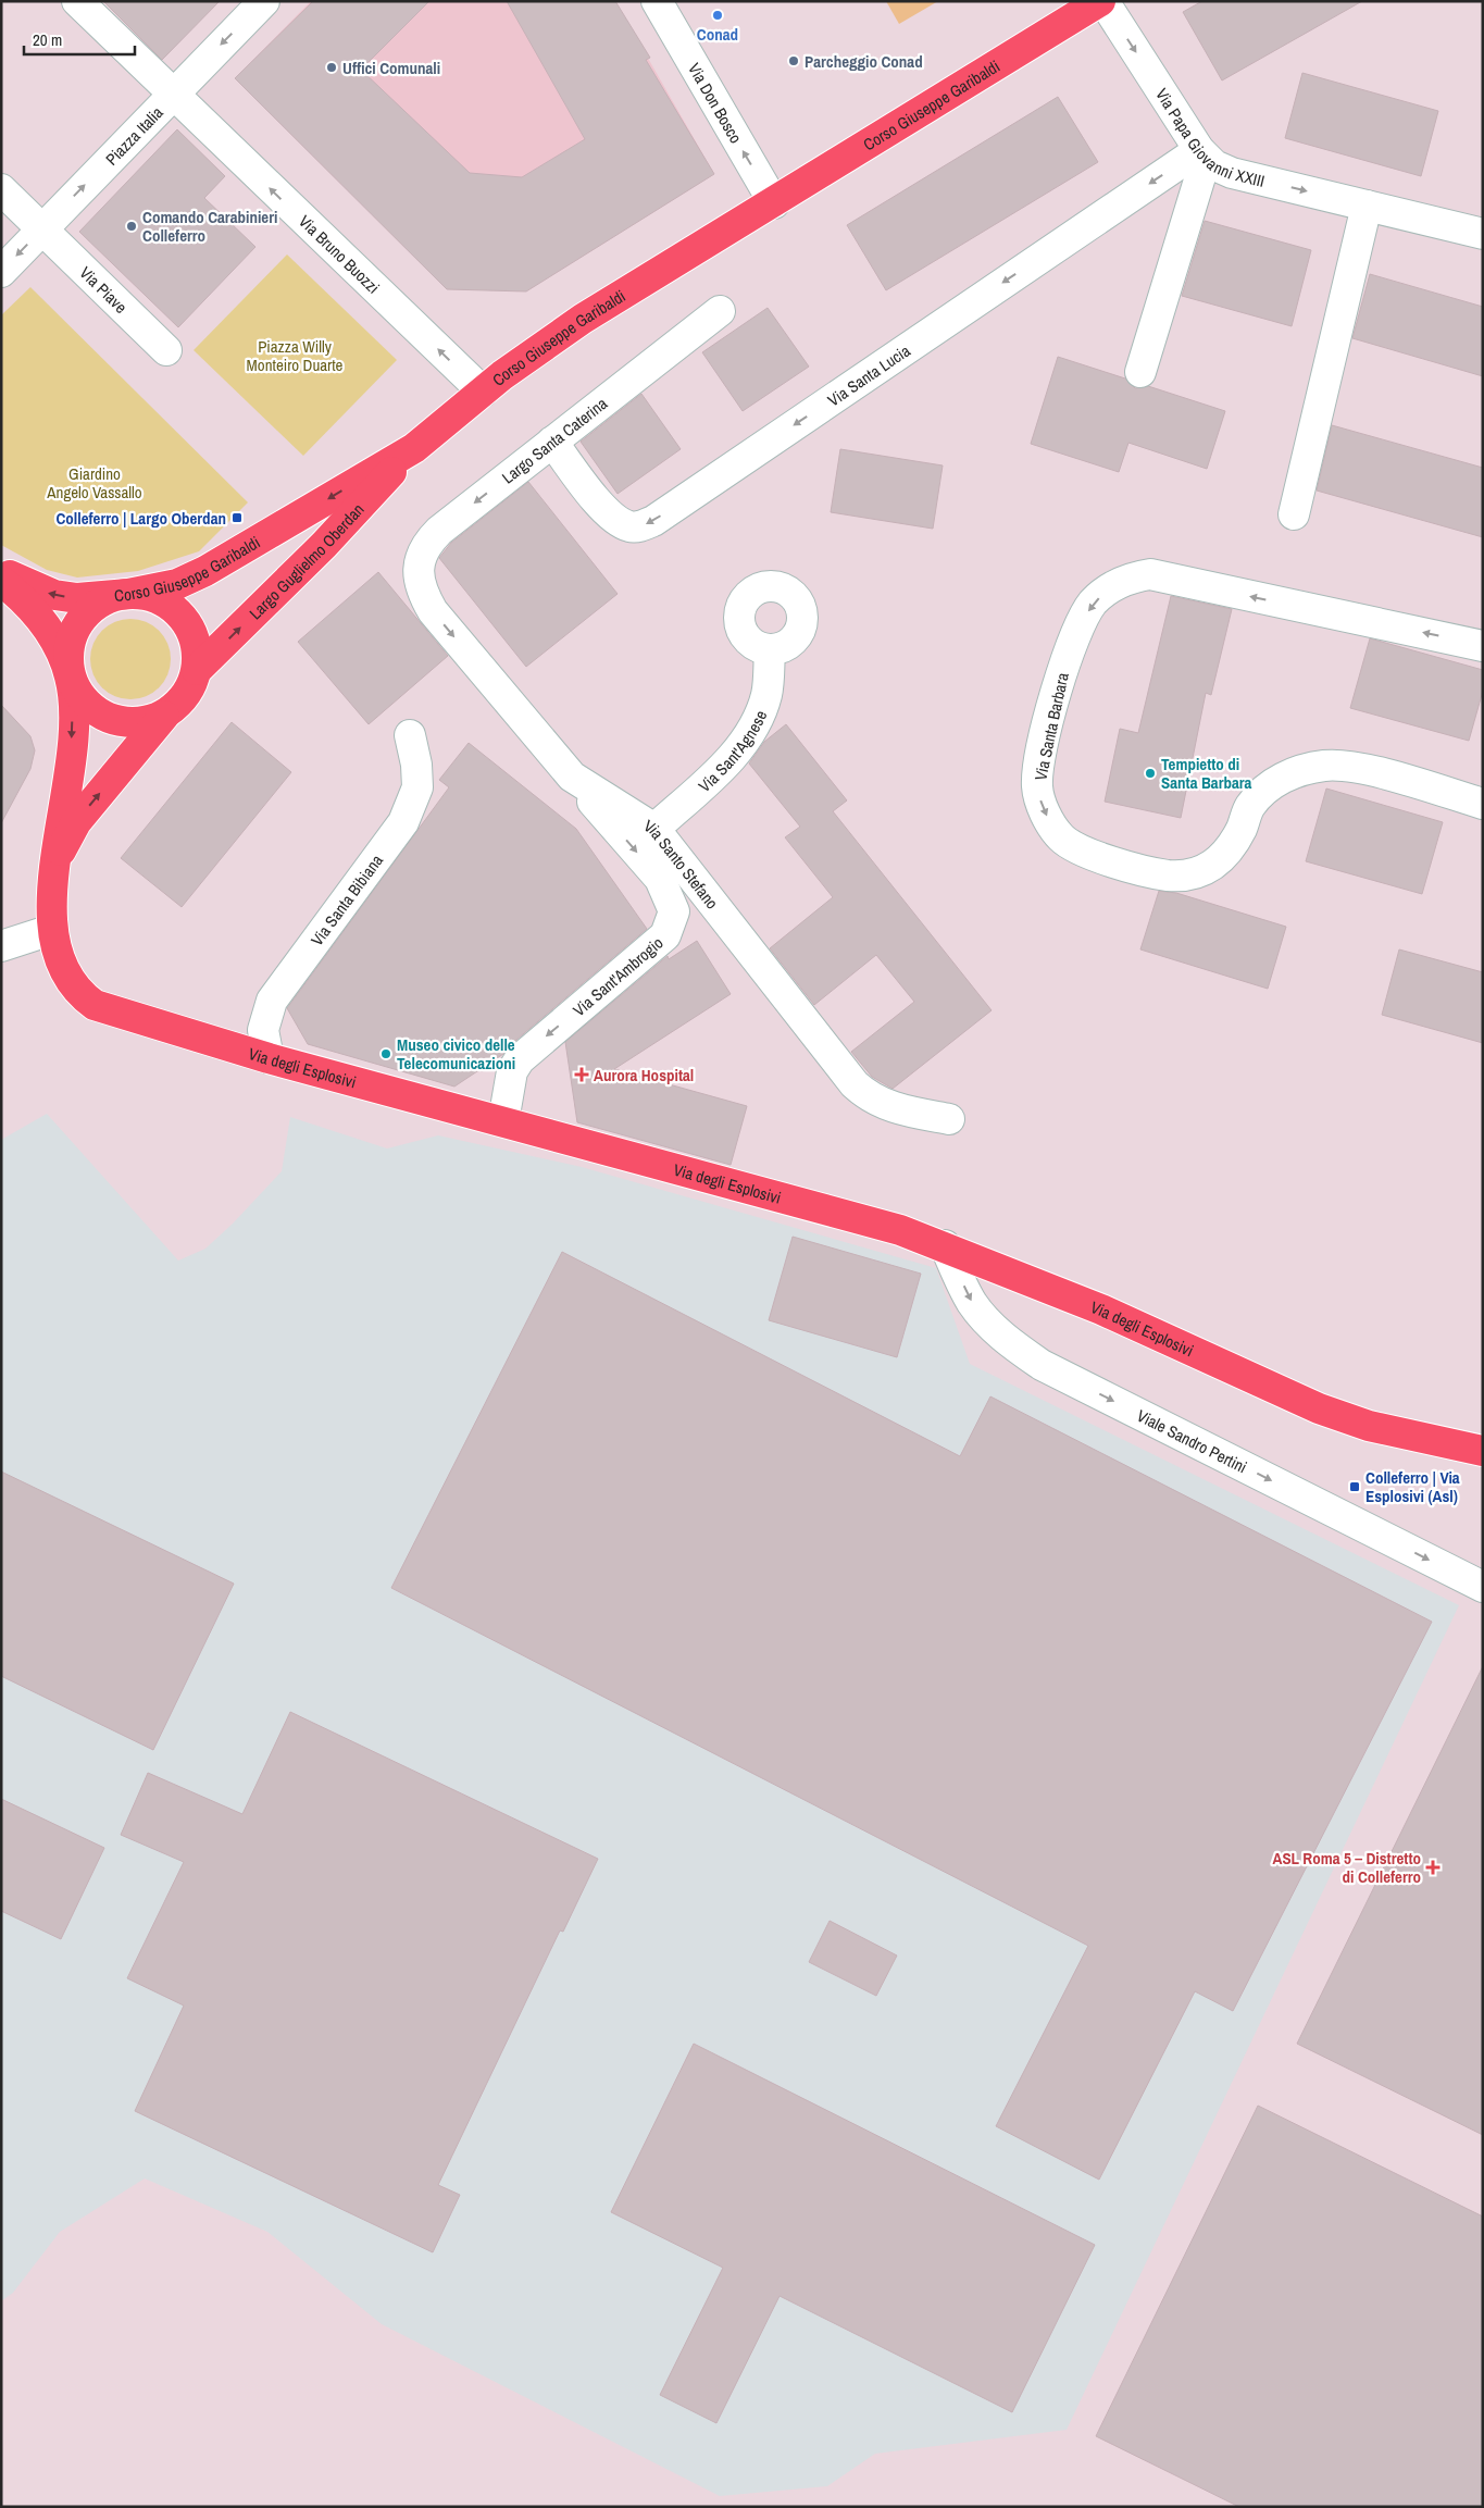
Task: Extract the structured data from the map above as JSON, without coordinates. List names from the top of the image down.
{
  "streets": {
    "main road": ["Corso Giuseppe Garibaldi", "Largo Guglielmo Oberdan", "Via degli Esplosivi"],
    "street": [
      "Via Don Bosco",
      "Via Papa Giovanni XXIII",
      "Piazza Italia",
      "Via Bruno Buozzi",
      "Via Piave",
      "Via Santa Lucia",
      "Largo Santa Caterina",
      "Via Santa Barbara",
      "Via Sant'Agnese",
      "Via Santo Stefano",
      "Via Santa Bibiana",
      "Via Sant'Ambrogio",
      "Viale Sandro Pertini"
    ]
  },
  "crossings": [
    ["Via Don Bosco", "Corso Giuseppe Garibaldi"],
    ["Corso Giuseppe Garibaldi", "Via Papa Giovanni XXIII"],
    ["Corso Giuseppe Garibaldi", "Via Bruno Buozzi"],
    ["Corso Giuseppe Garibaldi", "Largo Guglielmo Oberdan"],
    ["Corso Giuseppe Garibaldi", "Via degli Esplosivi"],
    ["Via Papa Giovanni XXIII", "Via Santa Lucia"],
    ["Piazza Italia", "Via Bruno Buozzi"],
    ["Piazza Italia", "Via Piave"],
    ["Via Santa Lucia", "Largo Santa Caterina"],
    ["Largo Santa Caterina", "Via Santo Stefano"],
    ["Largo Guglielmo Oberdan", "Via degli Esplosivi"],
    ["Via Sant'Agnese", "Via Santo Stefano"],
    ["Via Santo Stefano", "Via Sant'Ambrogio"],
    ["Via Santa Bibiana", "Via degli Esplosivi"],
    ["Via Sant'Ambrogio", "Via degli Esplosivi"],
    ["Via degli Esplosivi", "Viale Sandro Pertini"]
  ],
  "one_way": [
    "Via Don Bosco",
    "Via Papa Giovanni XXIII",
    "Via Bruno Buozzi",
    "Via Santa Lucia",
    "Largo Santa Caterina",
    "Largo Guglielmo Oberdan",
    "Viale Sandro Pertini"
  ],
  "parks": ["Piazza Willy Monteiro Duarte", "Giardino Angelo Vassallo"],
  "places": {
    "other": [
      "Conad",
      "Parcheggio Conad",
      "Uffici Comunali",
      "Comando Carabinieri Colleferro",
      "Tempietto di Santa Barbara",
      "Museo civico delle Telecomunicazioni"
    ],
    "transit": ["Colleferro | Largo Oberdan", "Colleferro | Via Esplosivi (Asl)"],
    "health": ["Aurora Hospital", "ASL Roma 5 – Distretto di Colleferro"]
  },
  "scale_bar": "20 m"
}
